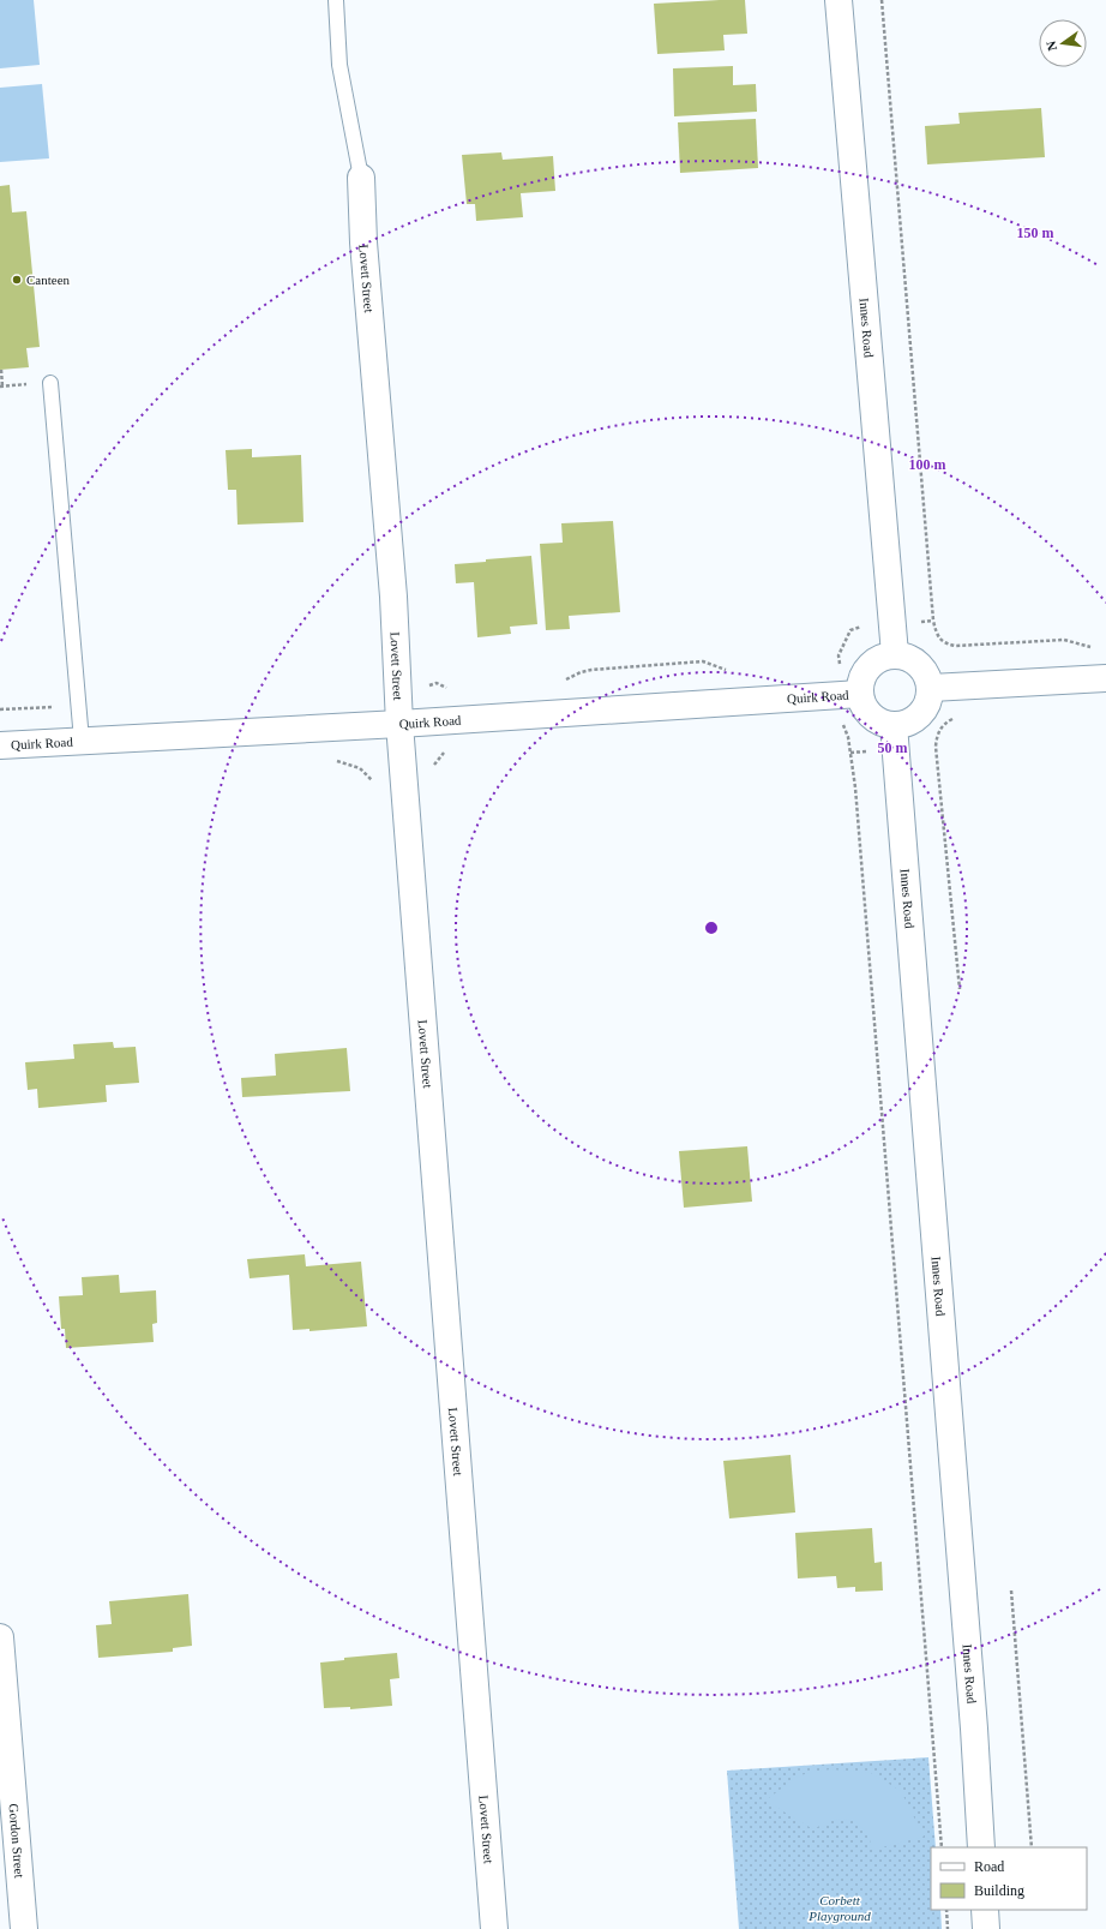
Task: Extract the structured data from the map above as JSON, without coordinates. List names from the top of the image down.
{
  "streets": {
    "street": [
      "Lovett Street",
      "Innes Road",
      "Quirk Road",
      "Gordon Street"
    ]
  },
  "crossings": [
    ["Lovett Street", "Quirk Road"],
    ["Innes Road", "Quirk Road"]
  ],
  "parks": ["Corbett Playground"],
  "places": ["Canteen"],
  "legend": ["Road", "Building"],
  "north": "left",
  "rings": ["150 m", "100 m", "50 m"]
}
